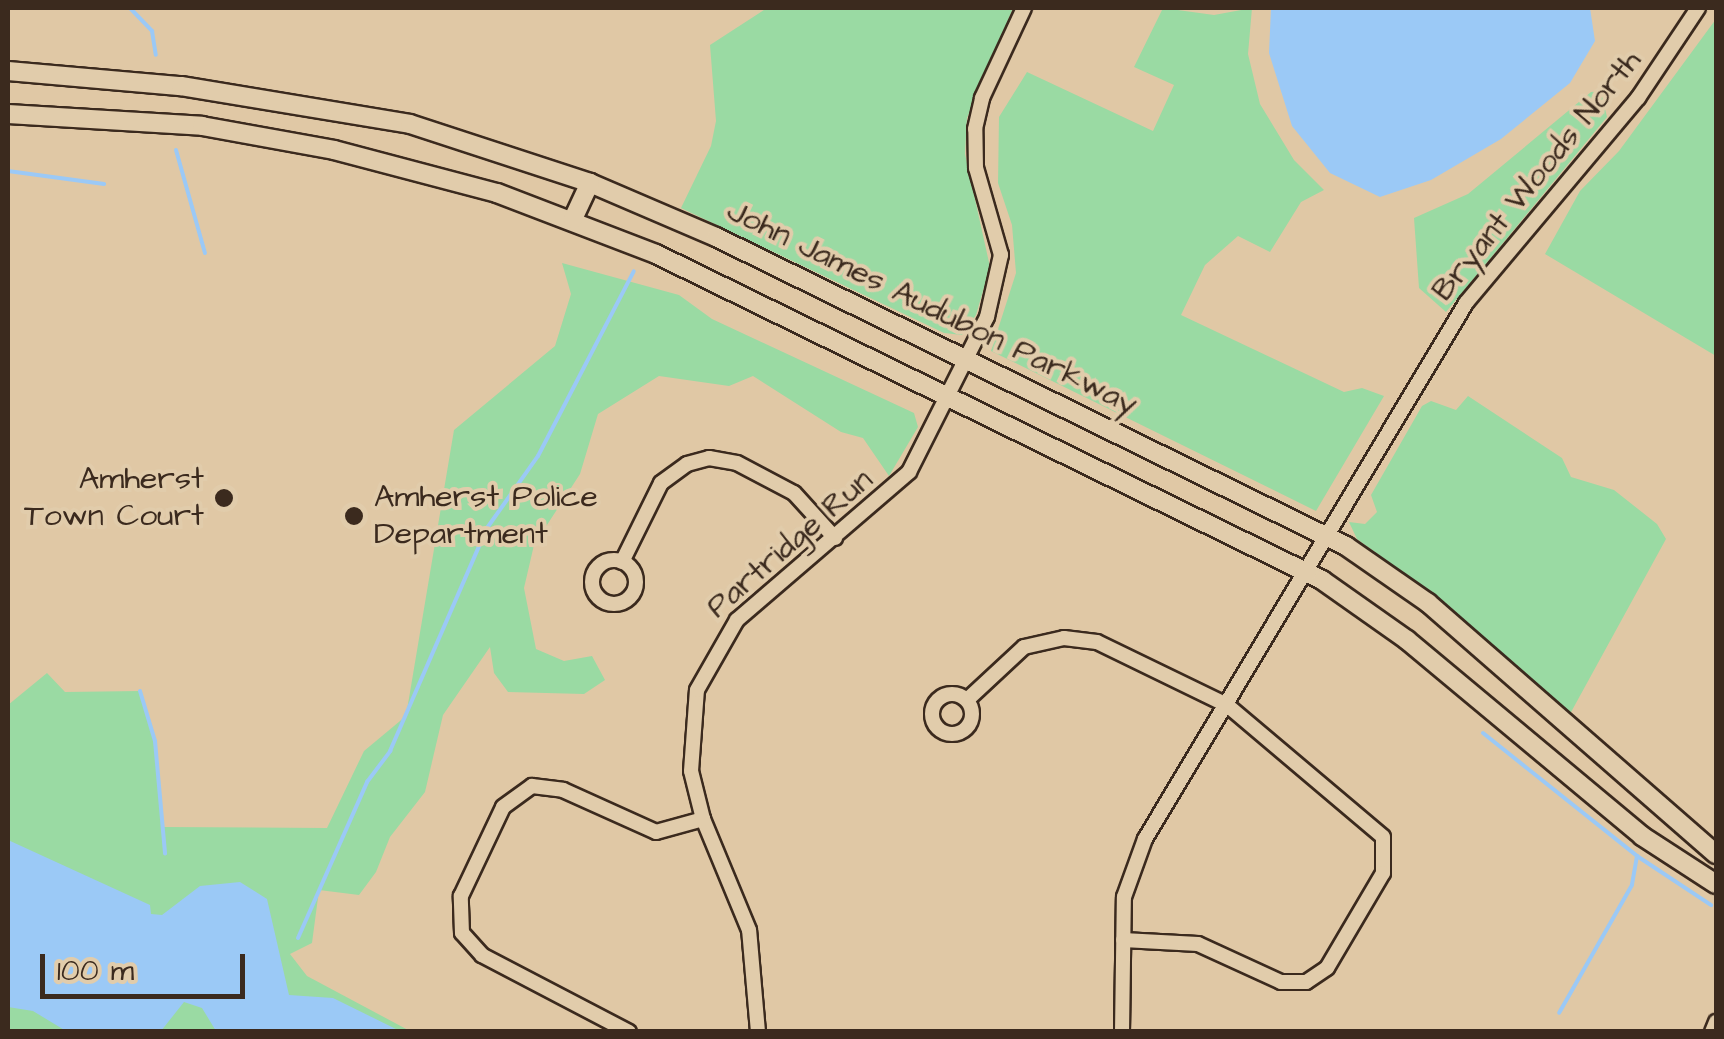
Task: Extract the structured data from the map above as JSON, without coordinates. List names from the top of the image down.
{
  "streets": {
    "main road": ["John James Audubon Parkway"],
    "street": ["Bryant Woods North", "Partridge Run"]
  },
  "crossings": [
    ["Bryant Woods North", "John James Audubon Parkway"],
    ["John James Audubon Parkway", "Partridge Run"]
  ],
  "places": ["Amherst Town Court", "Amherst Police Department"],
  "scale_bar": "100 m"
}
